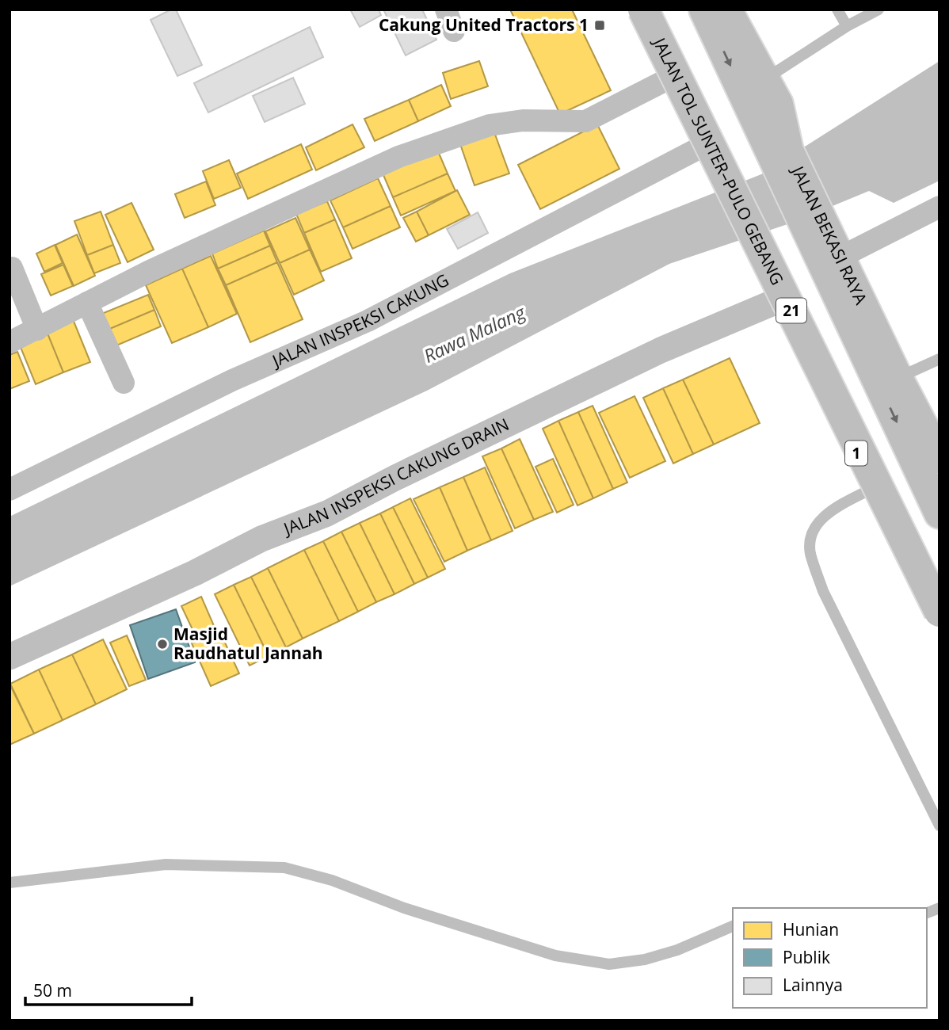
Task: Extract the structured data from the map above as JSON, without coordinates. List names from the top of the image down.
{
  "streets": {
    "highway": [
      "JALAN TOL SUNTER–PULO GEBANG",
      "JALAN BEKASI RAYA",
      "21",
      "1"
    ],
    "street": ["JALAN INSPEKSI CAKUNG", "JALAN INSPEKSI CAKUNG DRAIN"]
  },
  "crossings": [
    ["JALAN TOL SUNTER–PULO GEBANG", "1"],
    ["JALAN INSPEKSI CAKUNG", "1"],
    ["1", "JALAN INSPEKSI CAKUNG DRAIN"]
  ],
  "water": ["Rawa Malang"],
  "places": {
    "transit": ["Cakung United Tractors 1"],
    "other": ["Masjid Raudhatul Jannah"]
  },
  "legend": ["Hunian", "Publik", "Lainnya"],
  "scale_bar": "50 m"
}
